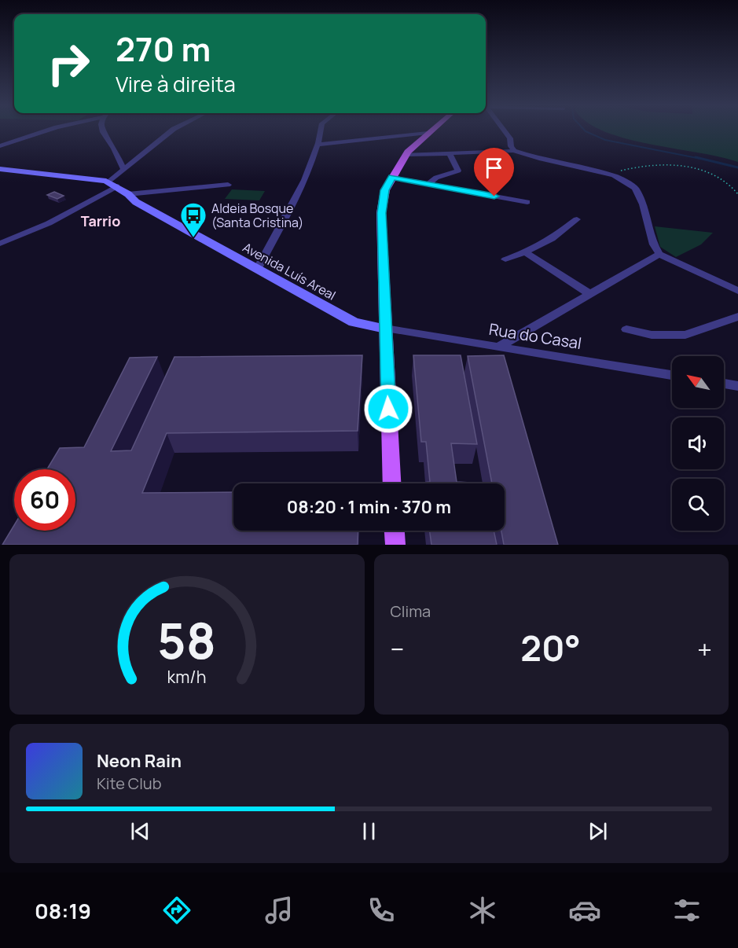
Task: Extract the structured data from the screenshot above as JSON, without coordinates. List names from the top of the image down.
{
  "streets": {
    "street": ["Avenida Luís Areal", "Rua do Casal"]
  },
  "crossings": [
    ["Avenida Luís Areal", "Rua do Casal"]
  ],
  "districts": ["Tarrio"],
  "places": {
    "bus stop": ["Aldeia Bosque (Santa Cristina)"]
  },
  "north": "top left",
  "page": {
    "turn": ["270 m", "Vire à direita"],
    "limit": "60",
    "trip": "08:20 · 1 min · 370 m",
    "tile": "Clima",
    "heat": ["−", "20°", "+"],
    "song": ["Neon Rain", "Kite Club"],
    "tabs": "08:19",
    "gauge": ["58", "km/h"]
  }
}
